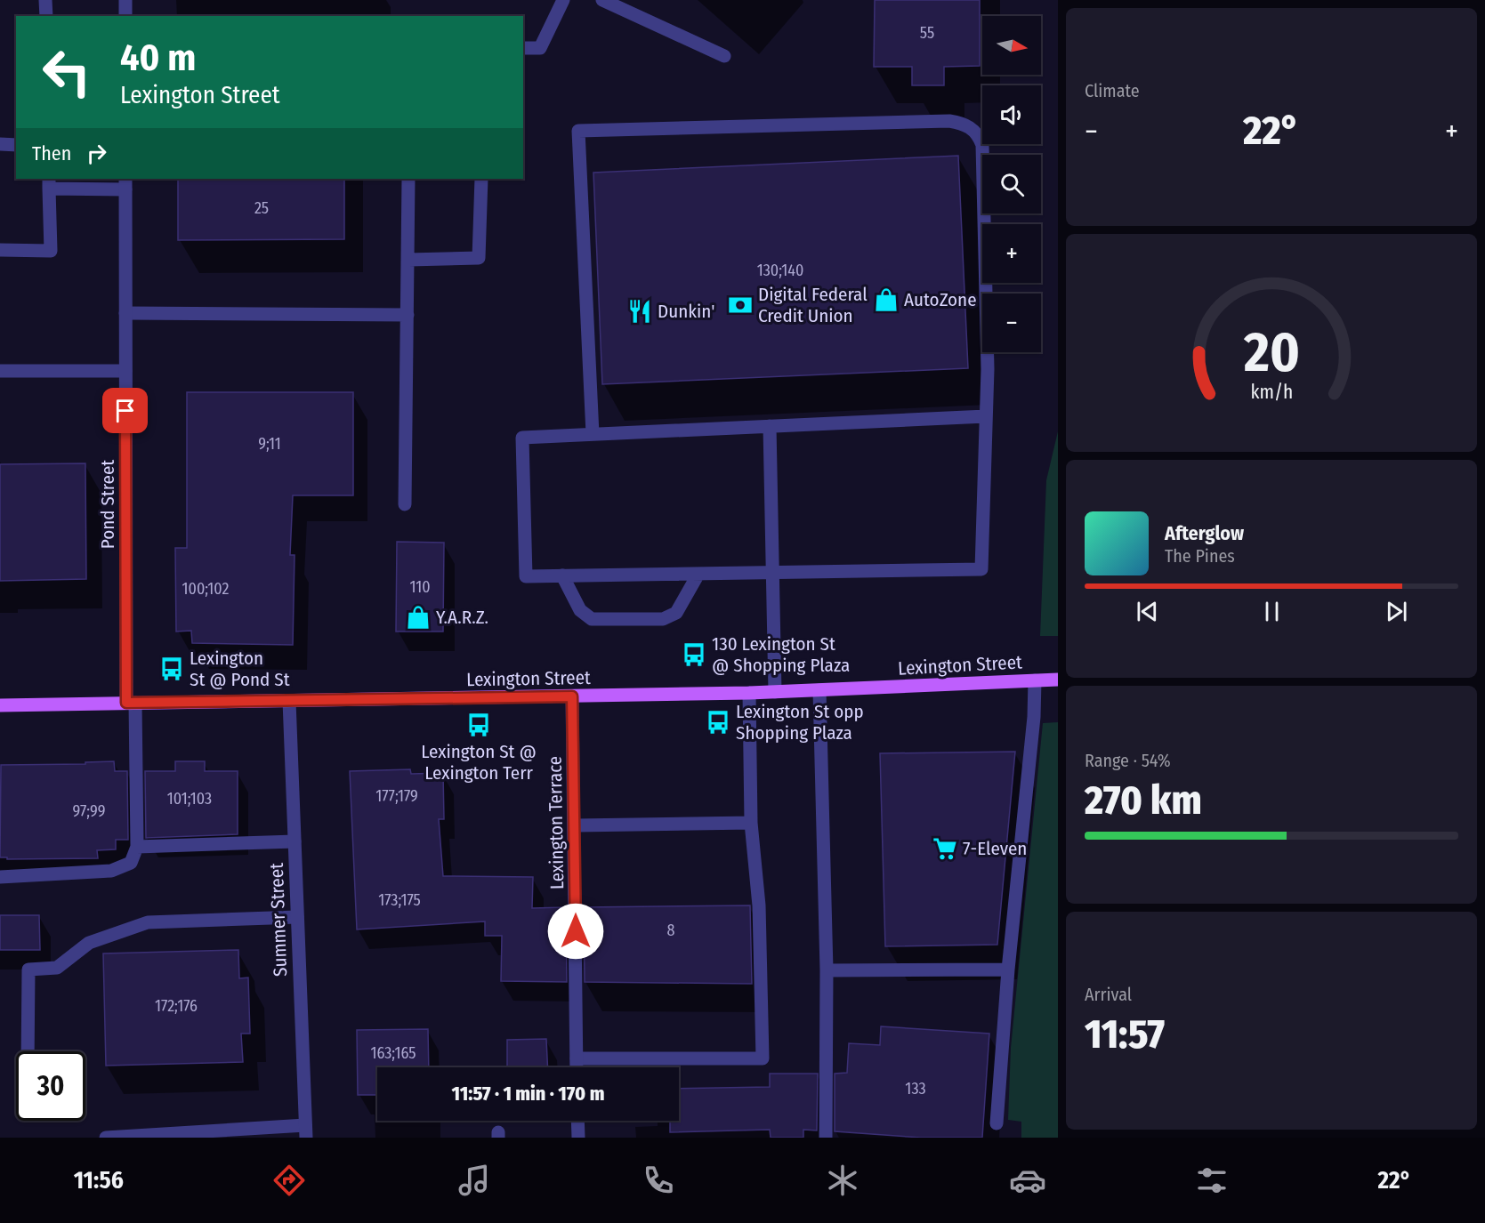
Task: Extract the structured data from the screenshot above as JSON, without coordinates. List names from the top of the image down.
{
  "streets": {
    "main road": ["Lexington Street"],
    "street": ["Pond Street", "Lexington Terrace", "Summer Street"]
  },
  "crossings": [
    ["Pond Street", "Lexington Street"],
    ["Lexington Street", "Lexington Terrace"],
    ["Lexington Street", "Summer Street"]
  ],
  "places": {
    "shop": ["AutoZone", "Y.A.R.Z."],
    "bank": ["Digital Federal Credit Union"],
    "restaurant": ["Dunkin'"],
    "bus stop": [
      "130 Lexington St @ Shopping Plaza",
      "Lexington St @ Pond St",
      "Lexington St opp Shopping Plaza",
      "Lexington St @ Lexington Terr"
    ],
    "supermarket": ["7-Eleven"]
  },
  "house_numbers": [
    "55",
    "25",
    "130;140",
    "9;11",
    "110",
    "100;102",
    "177;179",
    "101;103",
    "97;99",
    "173;175",
    "8",
    "172;176",
    "163;165",
    "133"
  ],
  "north": "right",
  "page": {
    "tile": [
      "Climate",
      ["Range · 54%", "270 km"],
      ["Arrival", "11:57"]
    ],
    "map_buttons": ["+", "−"],
    "turn": ["40 m", "Lexington Street"],
    "heat": ["−", "22°", "+"],
    "then": "Then",
    "song": ["Afterglow", "The Pines"],
    "limit": "30",
    "trip": "11:57 · 1 min · 170 m",
    "tabs": ["11:56", "22°"],
    "gauge": ["20", "km/h"]
  }
}
